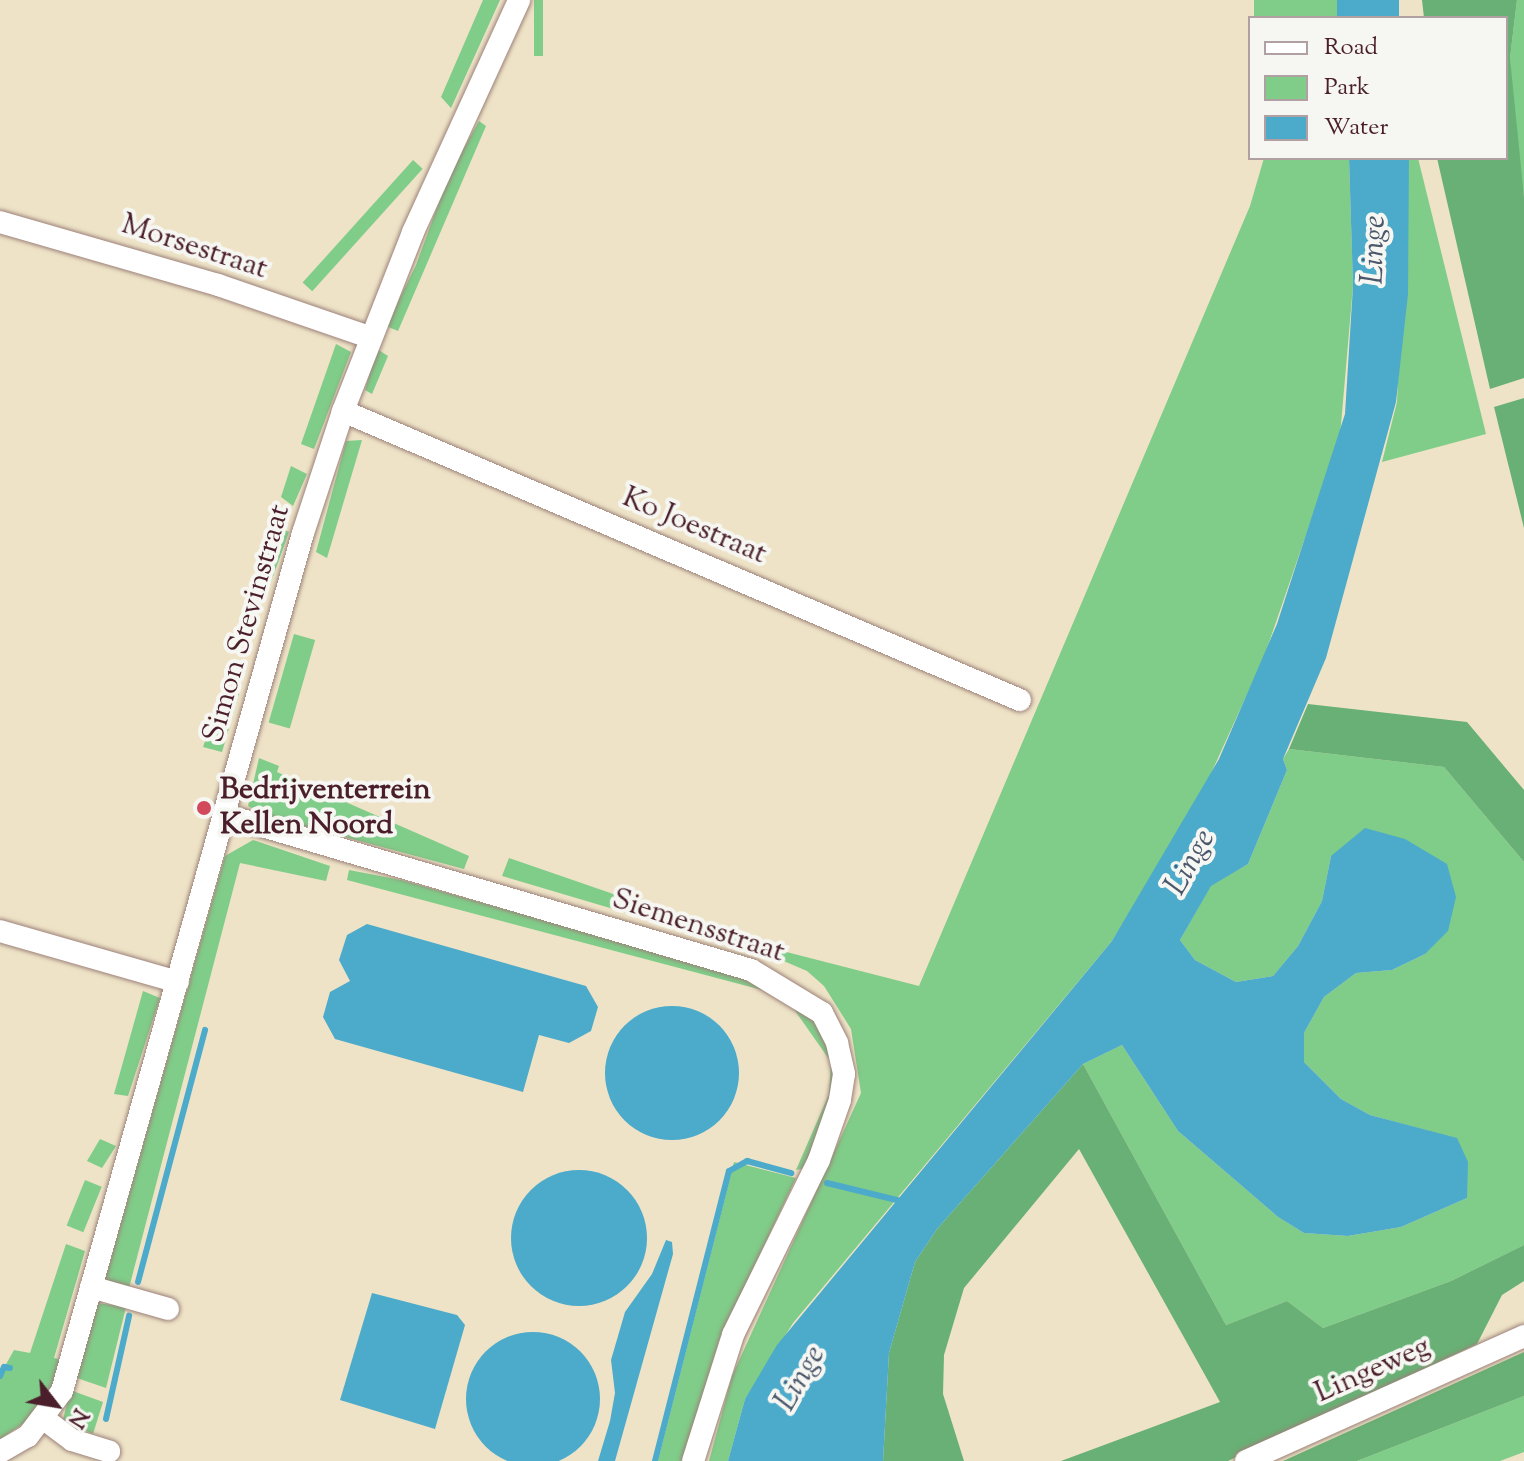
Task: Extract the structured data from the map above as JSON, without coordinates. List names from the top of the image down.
{
  "streets": {
    "street": [
      "Morsestraat",
      "Ko Joestraat",
      "Simon Stevinstraat",
      "Siemensstraat",
      "Lingeweg"
    ]
  },
  "crossings": [
    ["Morsestraat", "Simon Stevinstraat"],
    ["Ko Joestraat", "Simon Stevinstraat"],
    ["Simon Stevinstraat", "Siemensstraat"]
  ],
  "water": ["Linge"],
  "places": ["Bedrijventerrein Kellen Noord"],
  "legend": ["Road", "Park", "Water"],
  "north": "bottom right"
}
